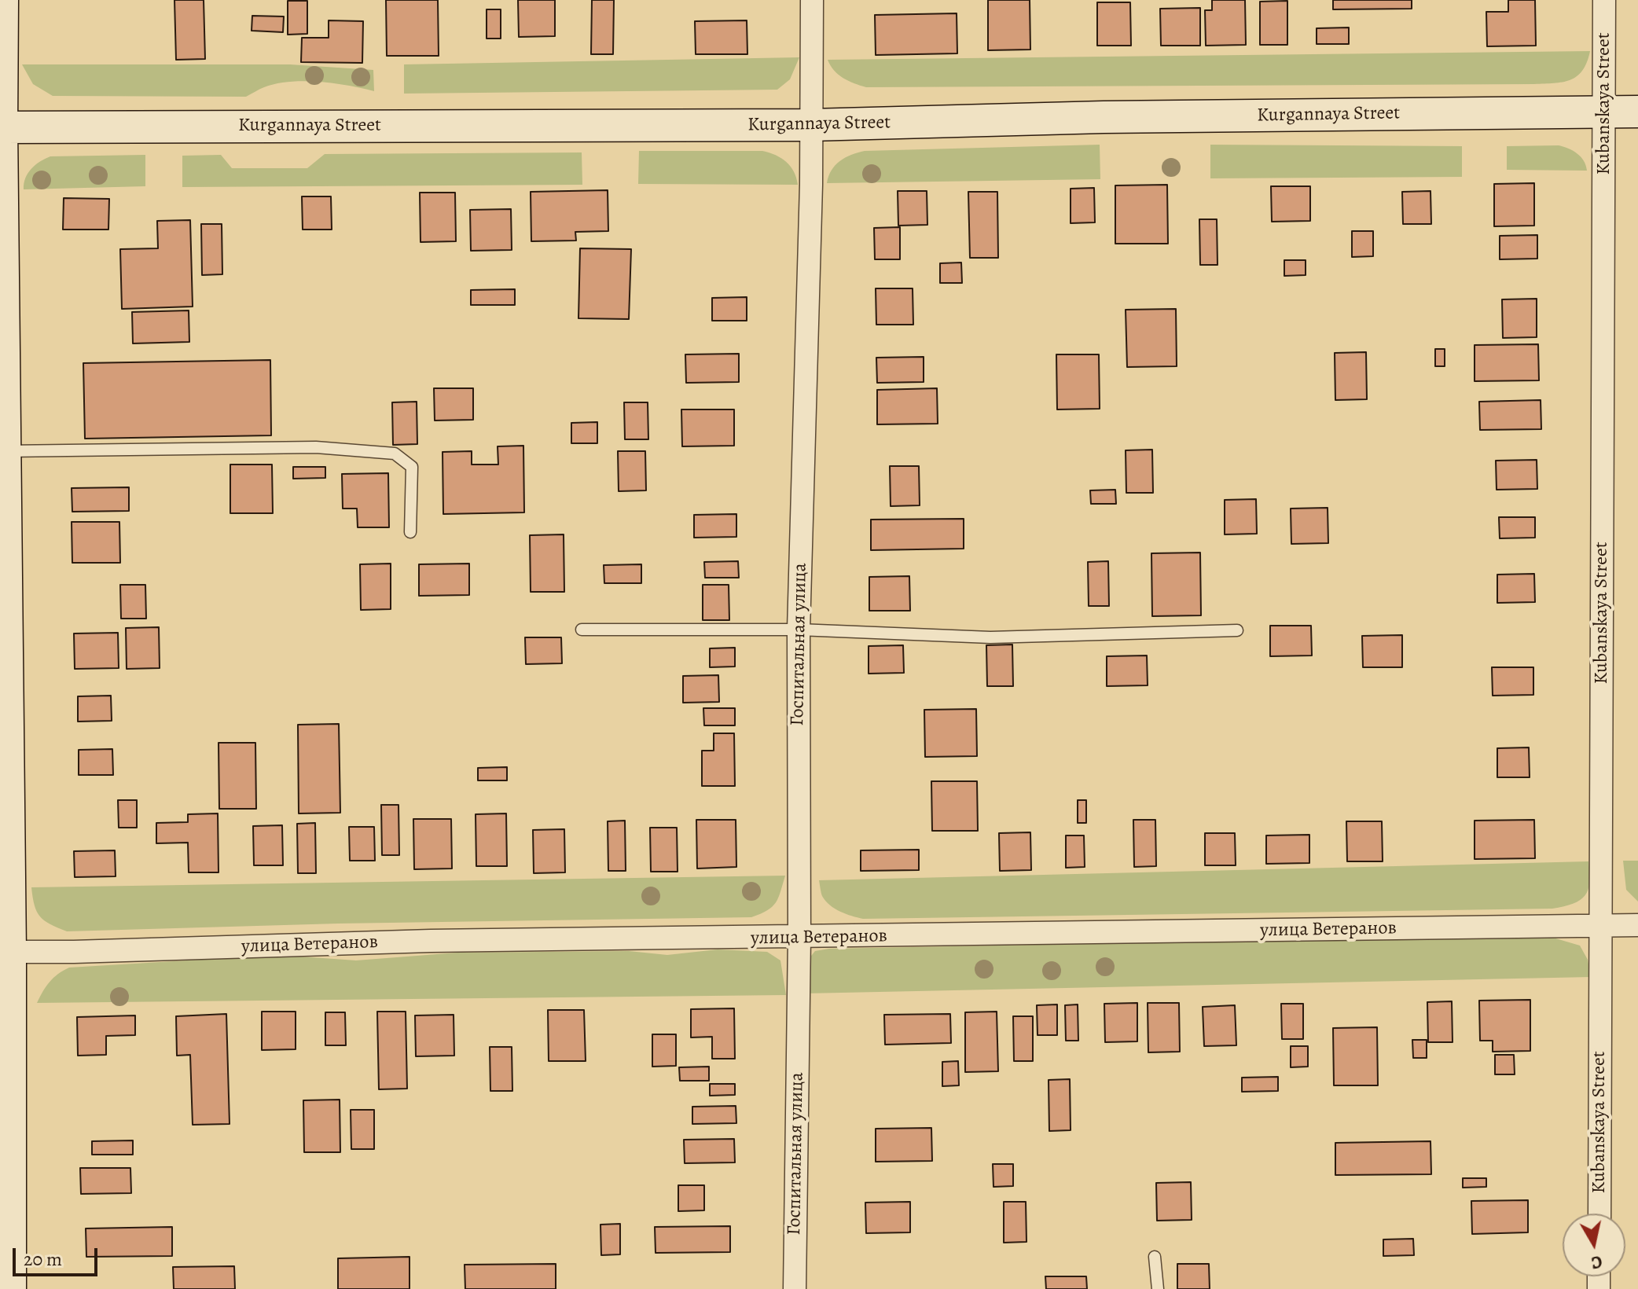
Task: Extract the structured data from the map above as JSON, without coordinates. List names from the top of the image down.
{
  "streets": {
    "street": [
      "Kubanskaya Street",
      "Kurgannaya Street",
      "Госпитальная улица",
      "улица Ветеранов"
    ]
  },
  "crossings": [
    ["Kubanskaya Street", "Kurgannaya Street"],
    ["Kubanskaya Street", "улица Ветеранов"],
    ["Kurgannaya Street", "Госпитальная улица"],
    ["Госпитальная улица", "улица Ветеранов"]
  ],
  "scale_bar": "20 m",
  "north": "bottom"
}
